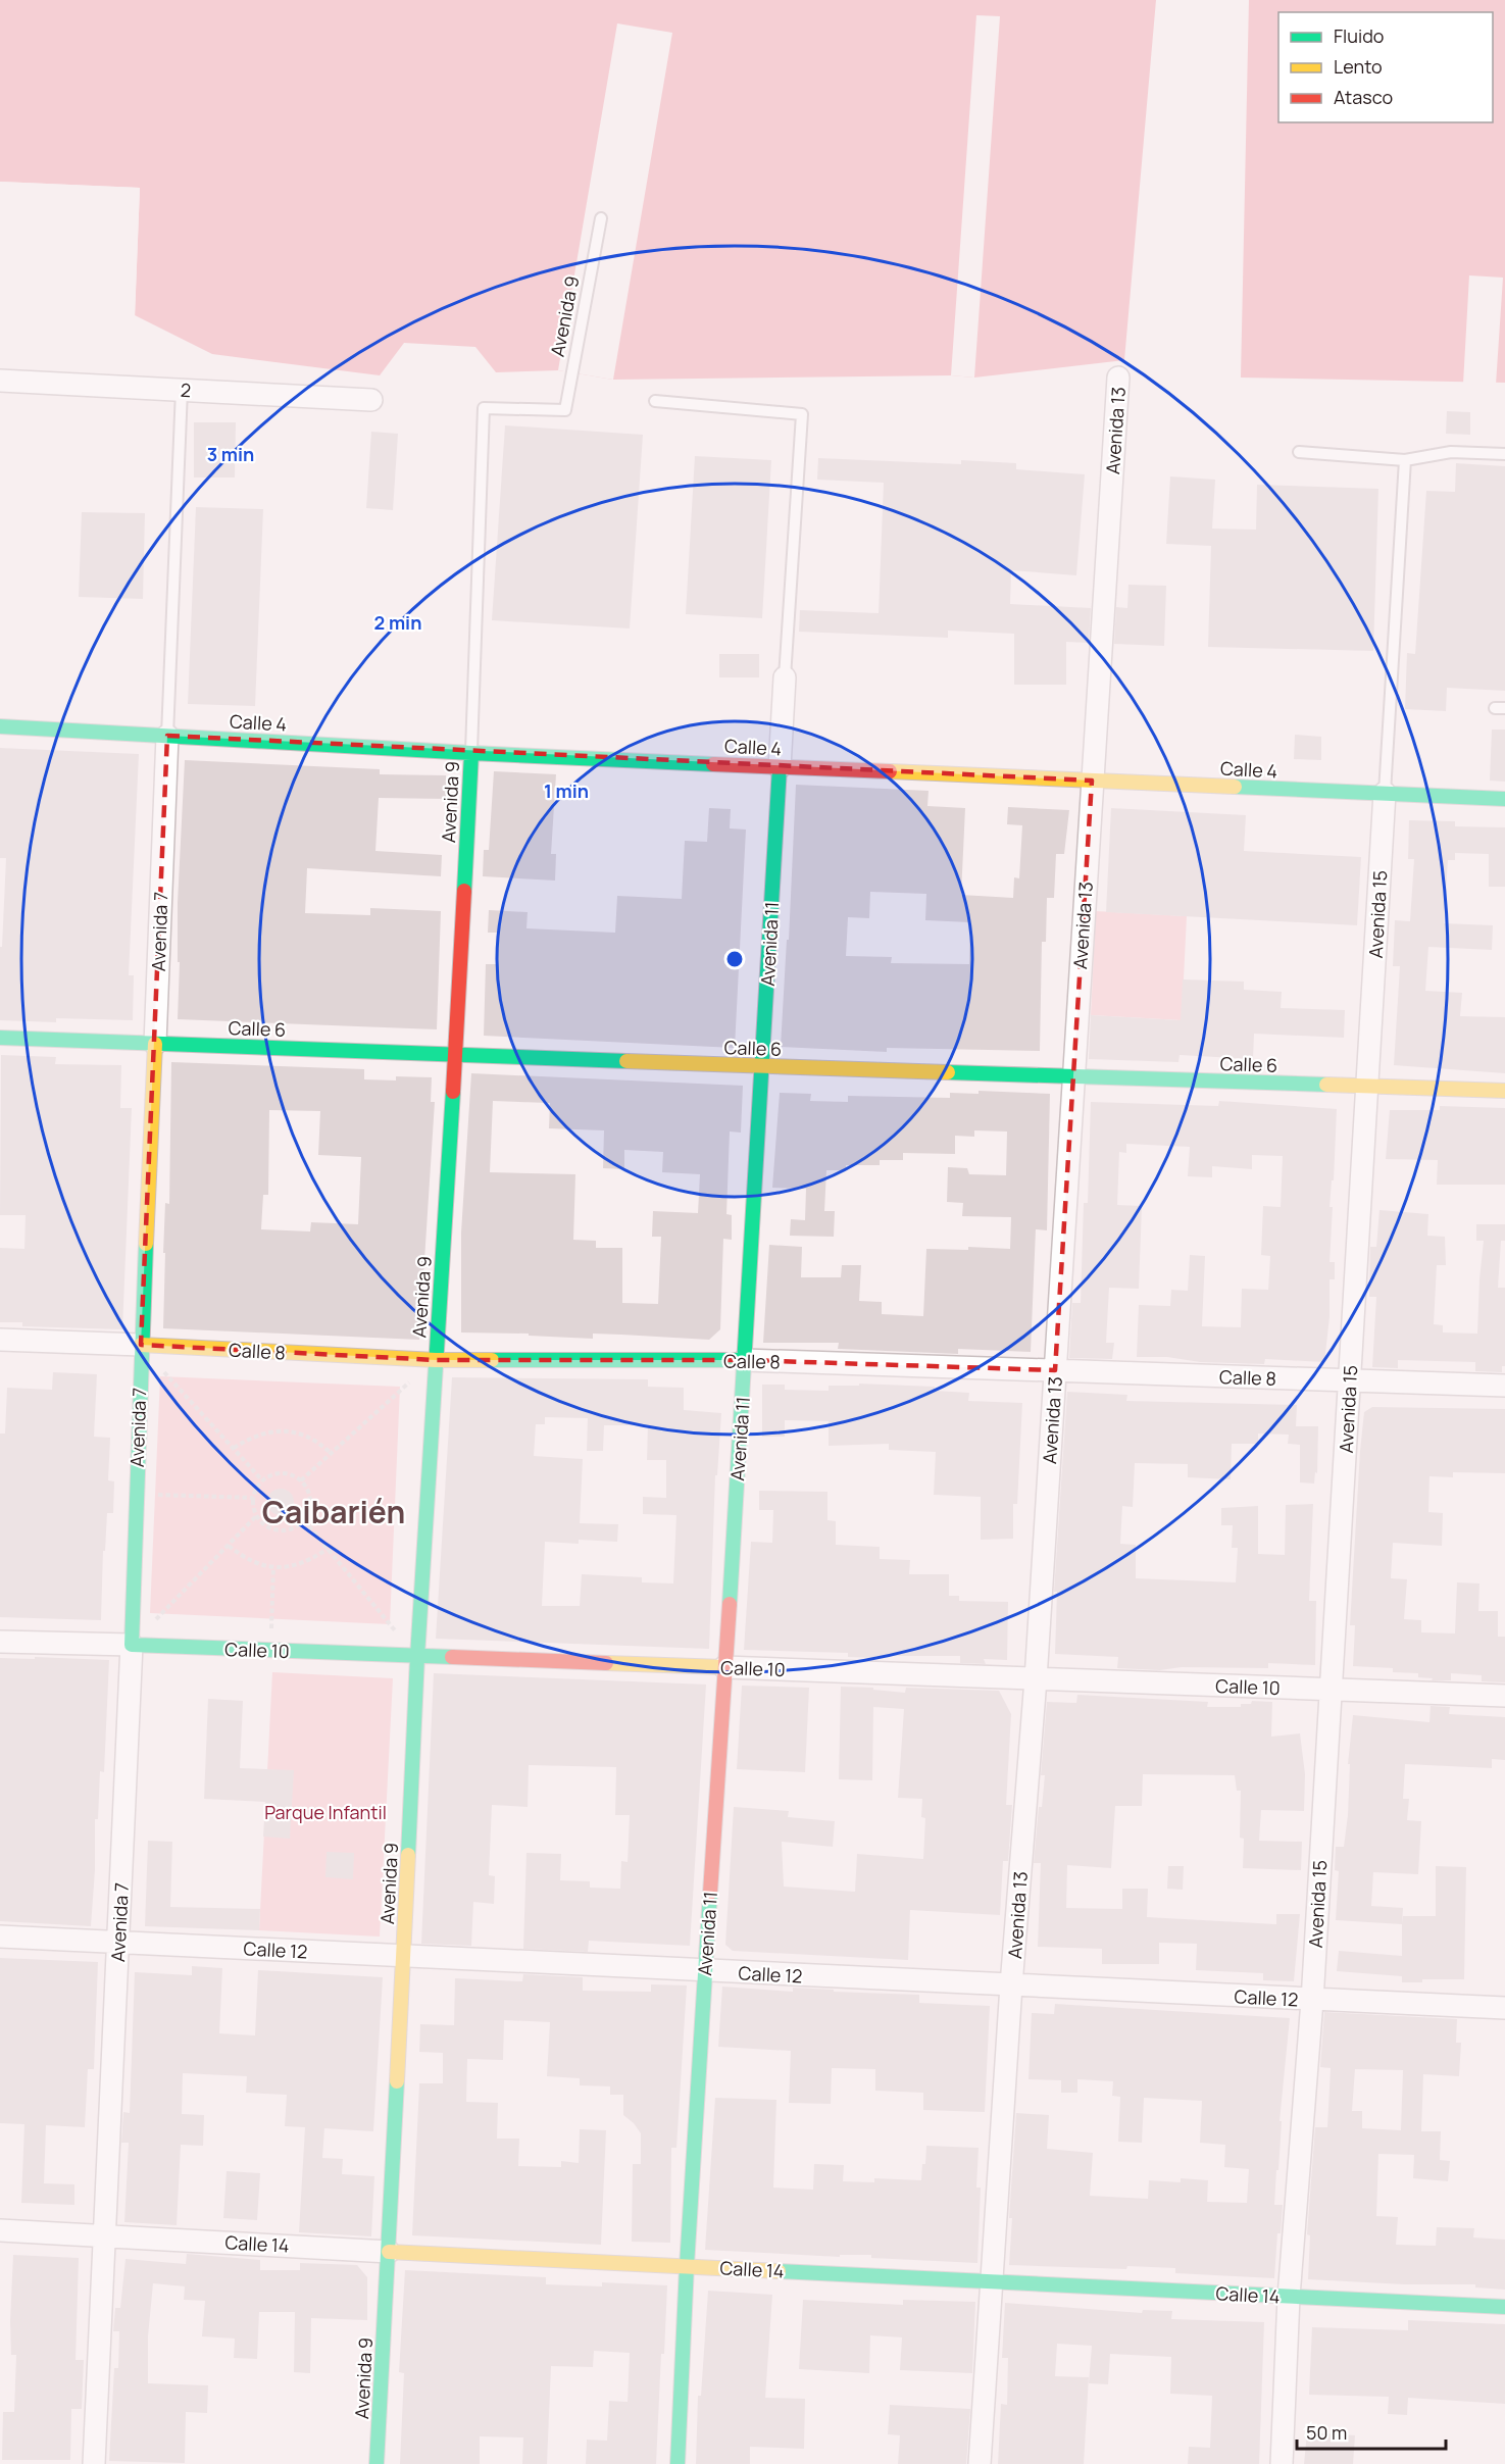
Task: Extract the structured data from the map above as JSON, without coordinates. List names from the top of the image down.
{
  "streets": {
    "street": [
      "Avenida 9",
      "2",
      "Avenida 13",
      "Calle 4",
      "Avenida 15",
      "Avenida 7",
      "Avenida 11",
      "Calle 6",
      "Calle 8",
      "Calle 10",
      "Calle 12",
      "Calle 14"
    ]
  },
  "crossings": [
    ["Avenida 9", "Calle 4"],
    ["Avenida 9", "Calle 6"],
    ["Avenida 9", "Calle 8"],
    ["Avenida 9", "Calle 10"],
    ["Avenida 9", "Calle 12"],
    ["Avenida 9", "Calle 14"],
    ["2", "Avenida 7"],
    ["Avenida 13", "Calle 4"],
    ["Avenida 13", "Calle 6"],
    ["Avenida 13", "Calle 8"],
    ["Avenida 13", "Calle 10"],
    ["Avenida 13", "Calle 12"],
    ["Avenida 13", "Calle 14"],
    ["Calle 4", "Avenida 15"],
    ["Calle 4", "Avenida 7"],
    ["Calle 4", "Avenida 11"],
    ["Avenida 15", "Calle 6"],
    ["Avenida 15", "Calle 8"],
    ["Avenida 15", "Calle 10"],
    ["Avenida 15", "Calle 12"],
    ["Avenida 15", "Calle 14"],
    ["Avenida 7", "Calle 6"],
    ["Avenida 7", "Calle 8"],
    ["Avenida 7", "Calle 10"],
    ["Avenida 7", "Calle 12"],
    ["Avenida 7", "Calle 14"],
    ["Avenida 11", "Calle 6"],
    ["Avenida 11", "Calle 8"],
    ["Avenida 11", "Calle 10"],
    ["Avenida 11", "Calle 12"],
    ["Avenida 11", "Calle 14"]
  ],
  "districts": ["Caibarién"],
  "parks": ["Parque Infantil"],
  "legend": ["Fluido", "Lento", "Atasco"],
  "scale_bar": "50 m",
  "rings": ["3 min", "2 min", "1 min"]
}
